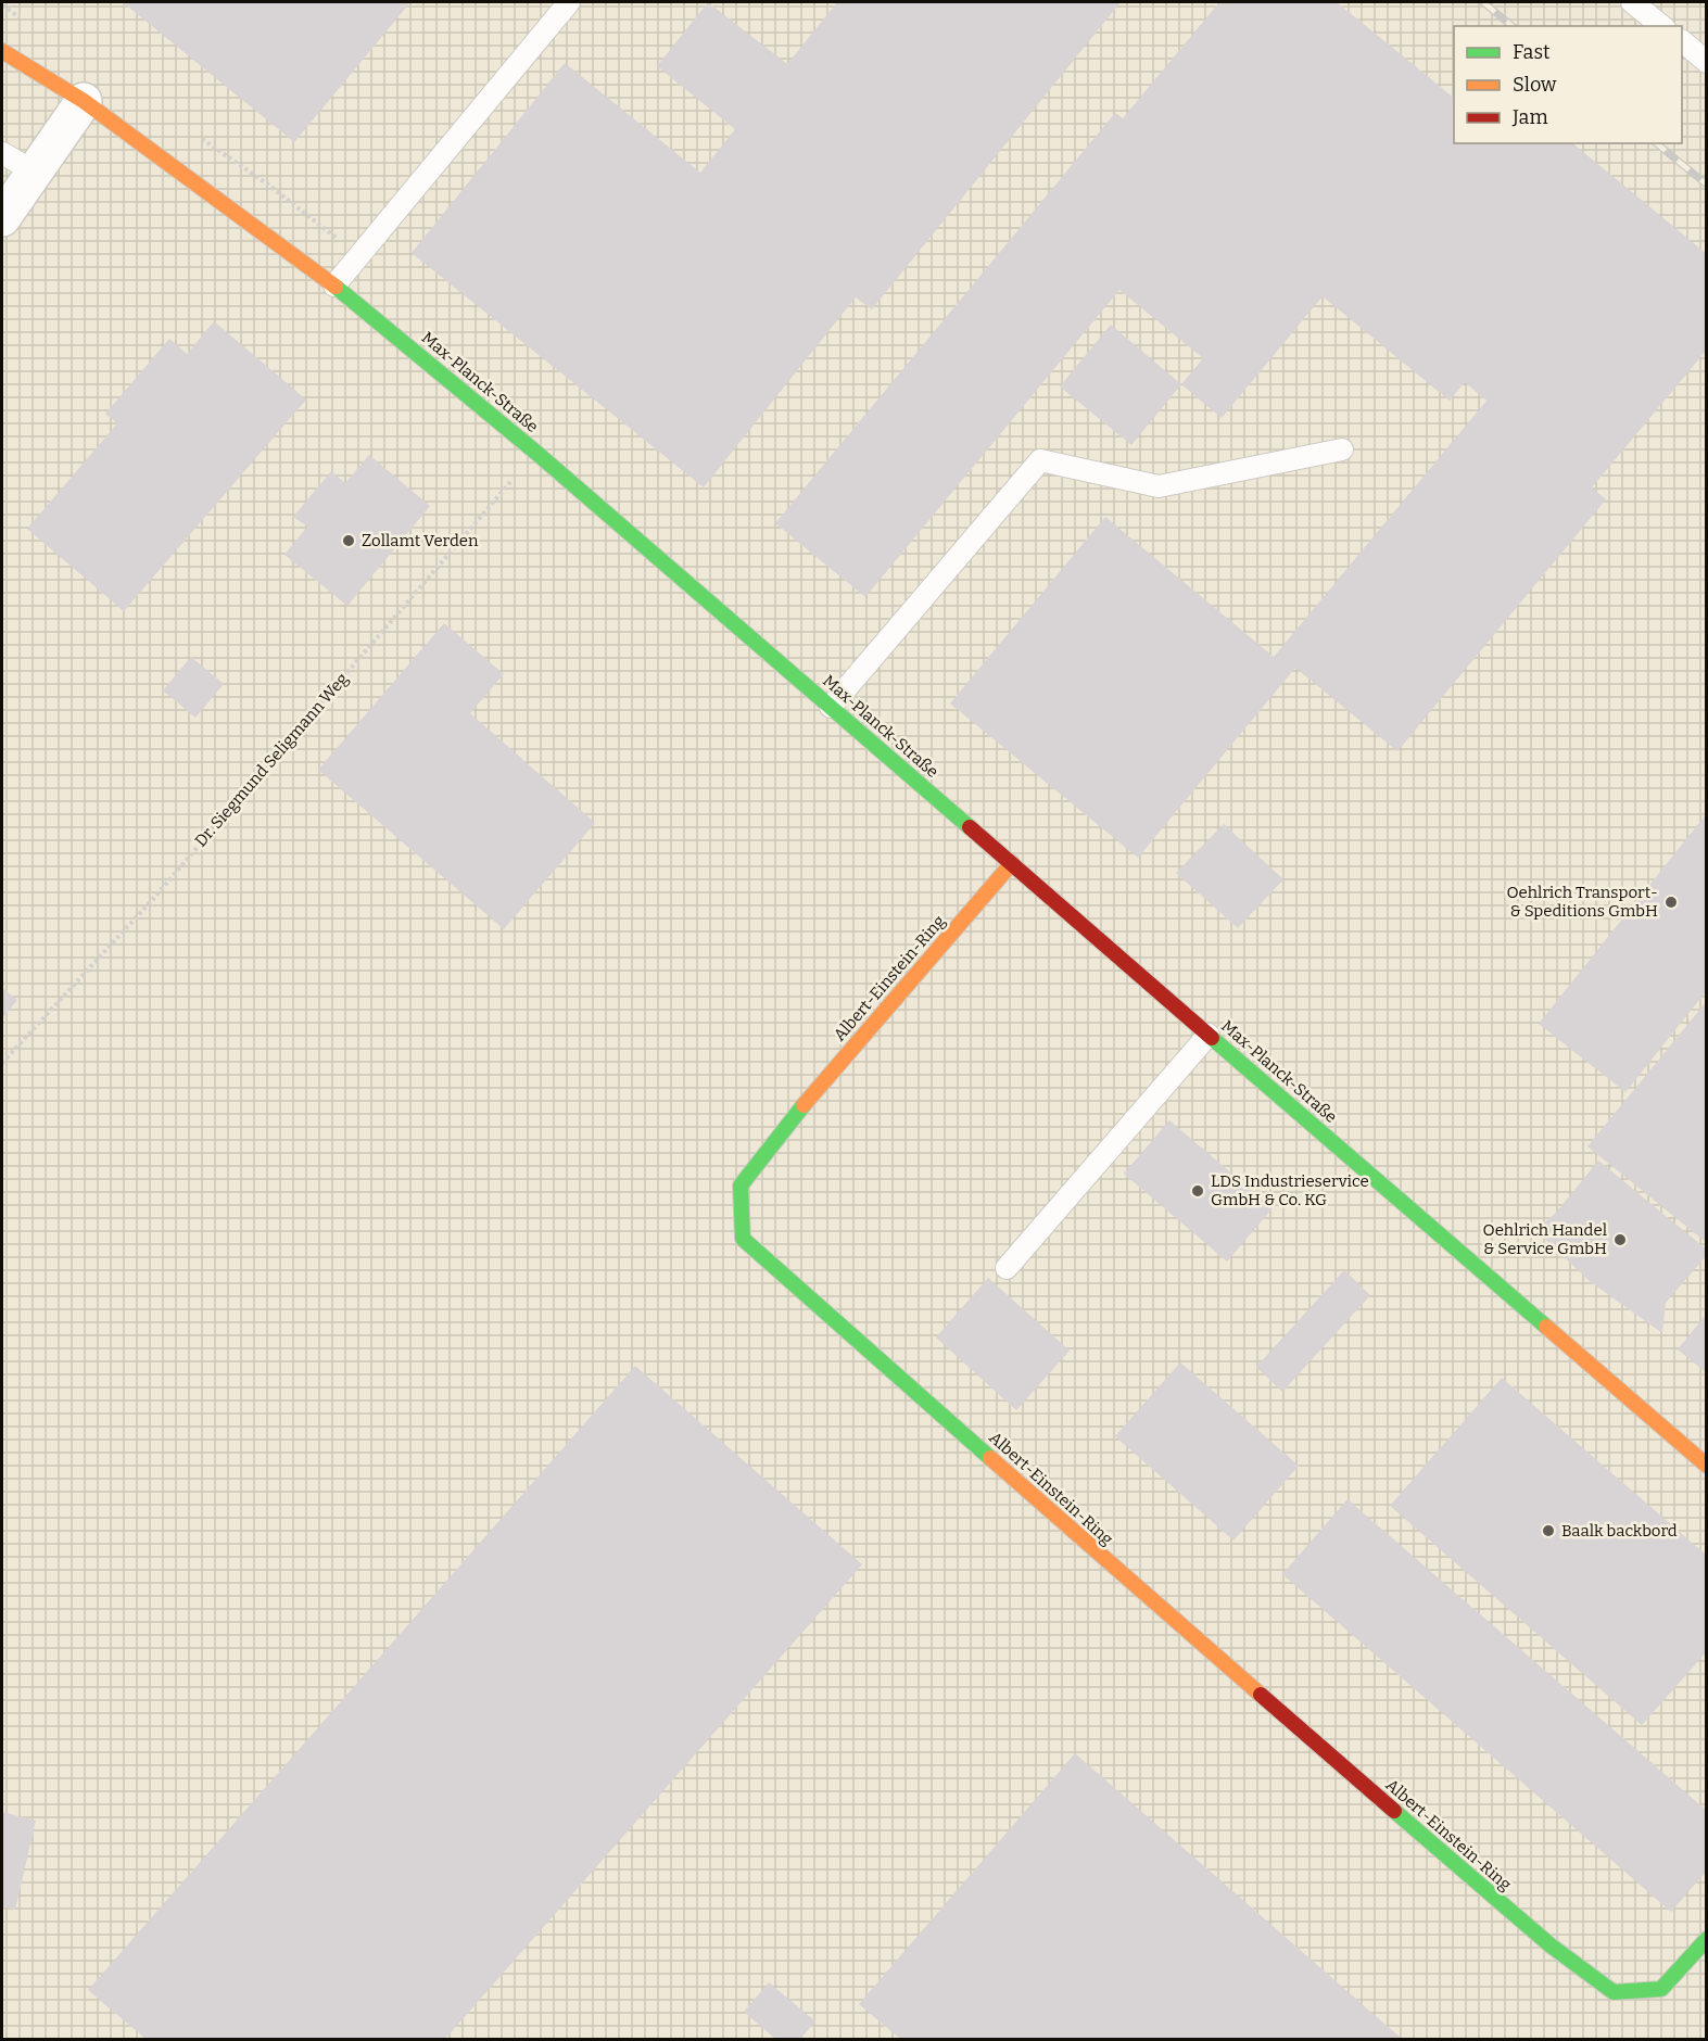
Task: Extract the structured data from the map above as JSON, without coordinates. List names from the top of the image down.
{
  "streets": {
    "street": ["Max-Planck-Straße", "Albert-Einstein-Ring"],
    "path": ["Dr. Siegmund Seligmann Weg"]
  },
  "crossings": [
    ["Max-Planck-Straße", "Dr. Siegmund Seligmann Weg"],
    ["Max-Planck-Straße", "Albert-Einstein-Ring"]
  ],
  "places": [
    "Zollamt Verden",
    "Oehlrich Transport- & Speditions GmbH",
    "LDS Industrieservice GmbH & Co. KG",
    "Oehlrich Handel & Service GmbH",
    "Baalk backbord"
  ],
  "legend": ["Fast", "Slow", "Jam"]
}
